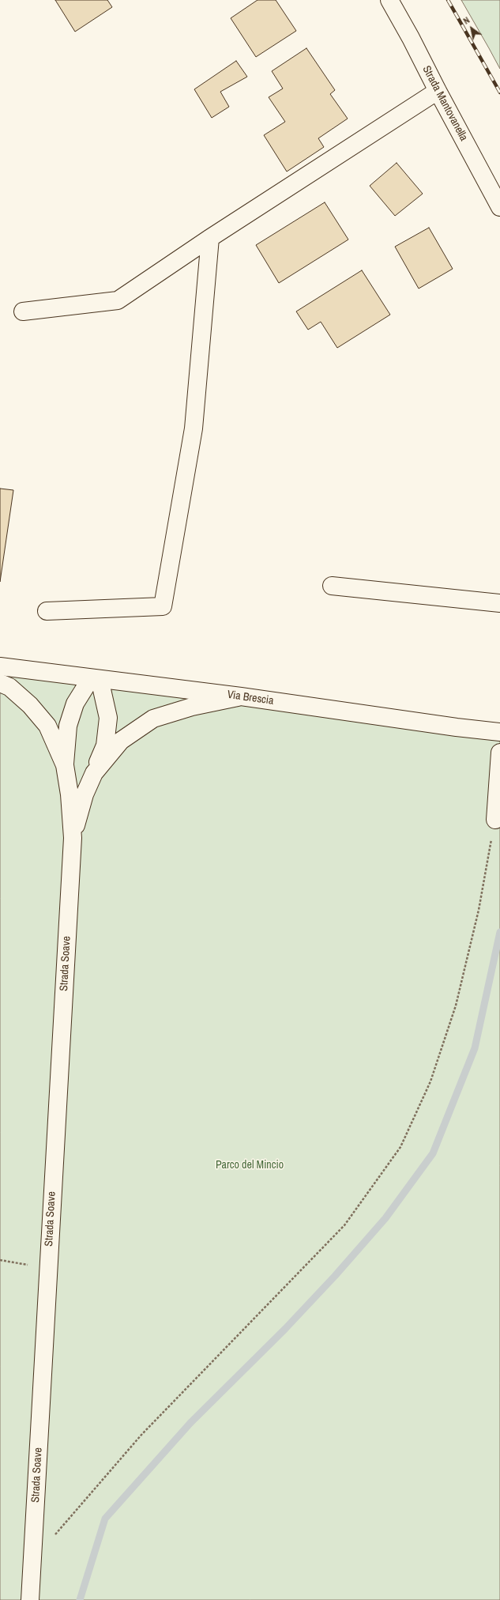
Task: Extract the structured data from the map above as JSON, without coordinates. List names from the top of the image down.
{
  "streets": {
    "street": ["Strada Mantovanella", "Via Brescia", "Strada Soave"]
  },
  "parks": ["Parco del Mincio"],
  "north": "top left"
}
